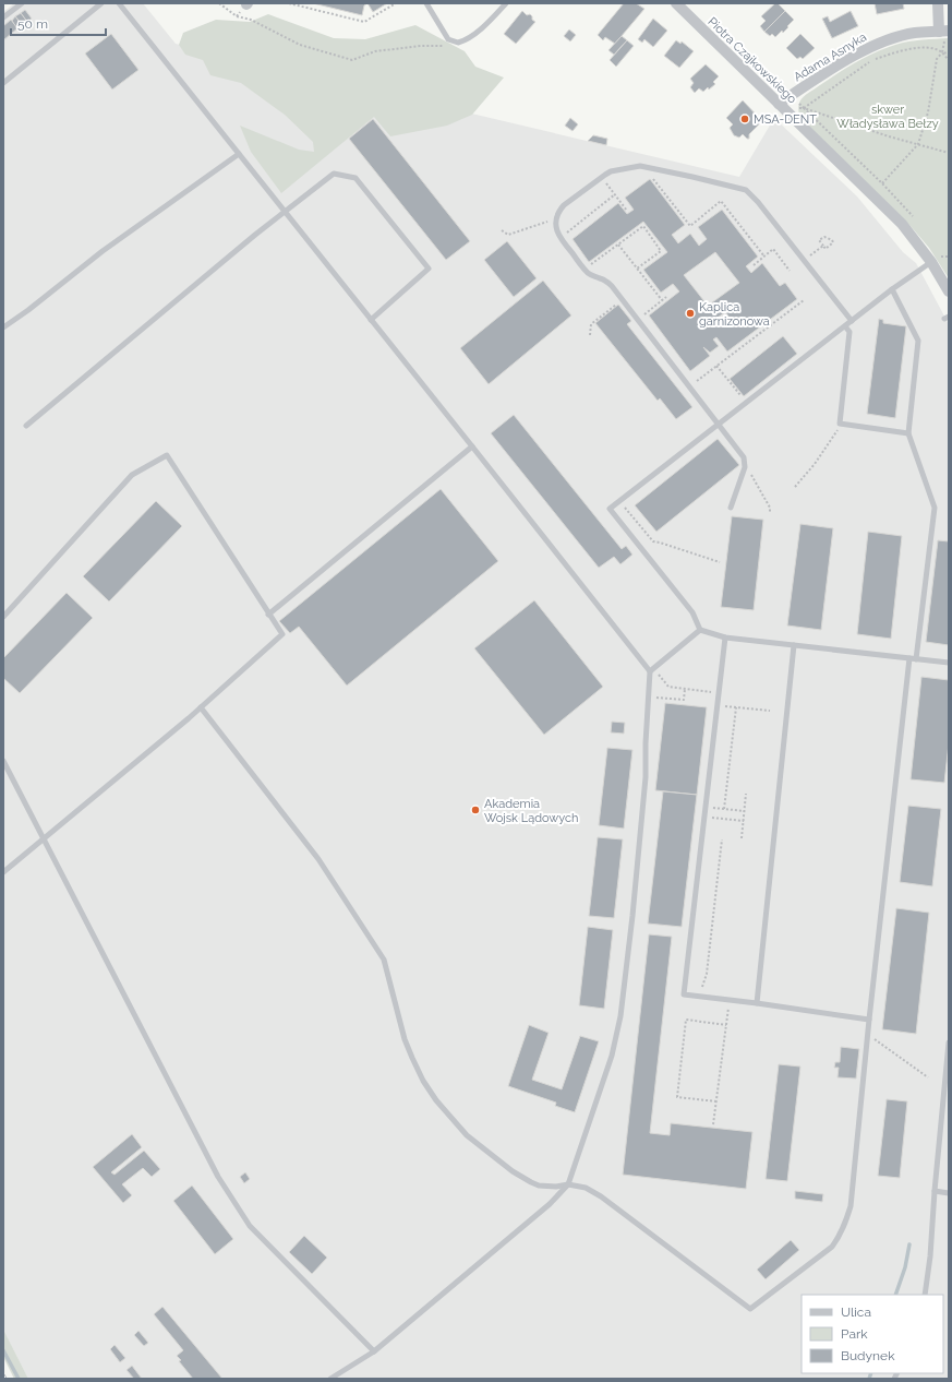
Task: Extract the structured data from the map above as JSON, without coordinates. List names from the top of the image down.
{
  "streets": {
    "street": ["Adama Asnyka", "Piotra Czajkowskiego"]
  },
  "crossings": [
    ["Adama Asnyka", "Piotra Czajkowskiego"]
  ],
  "parks": ["skwer Władysława Bełzy"],
  "places": ["MSA-DENT", "Kaplica garnizonowa", "Akademia Wojsk Lądowych"],
  "legend": ["Ulica", "Park", "Budynek"],
  "scale_bar": "50 m"
}
